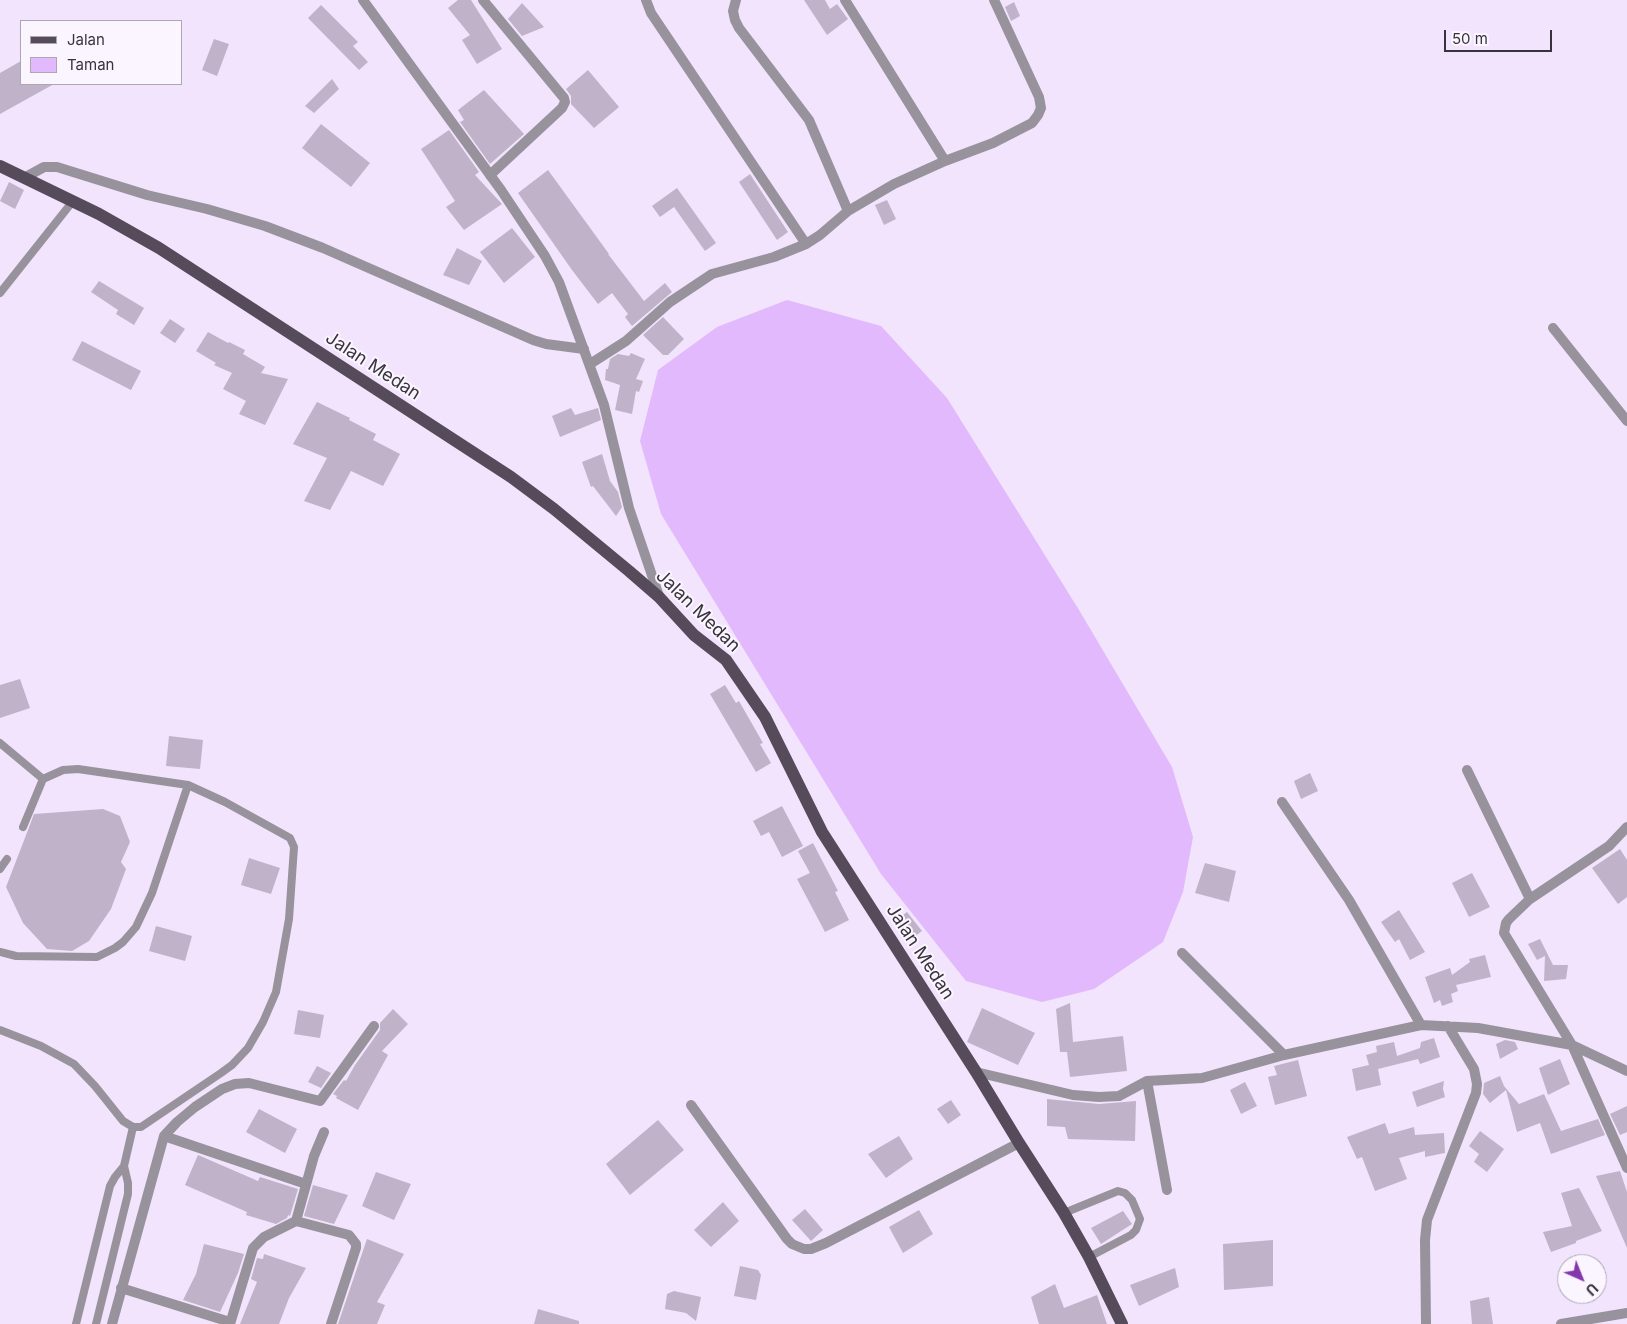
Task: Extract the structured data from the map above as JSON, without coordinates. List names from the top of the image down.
{
  "streets": {
    "main road": ["Jalan Medan"]
  },
  "legend": ["Jalan", "Taman"],
  "scale_bar": "50 m",
  "north": "bottom right"
}
